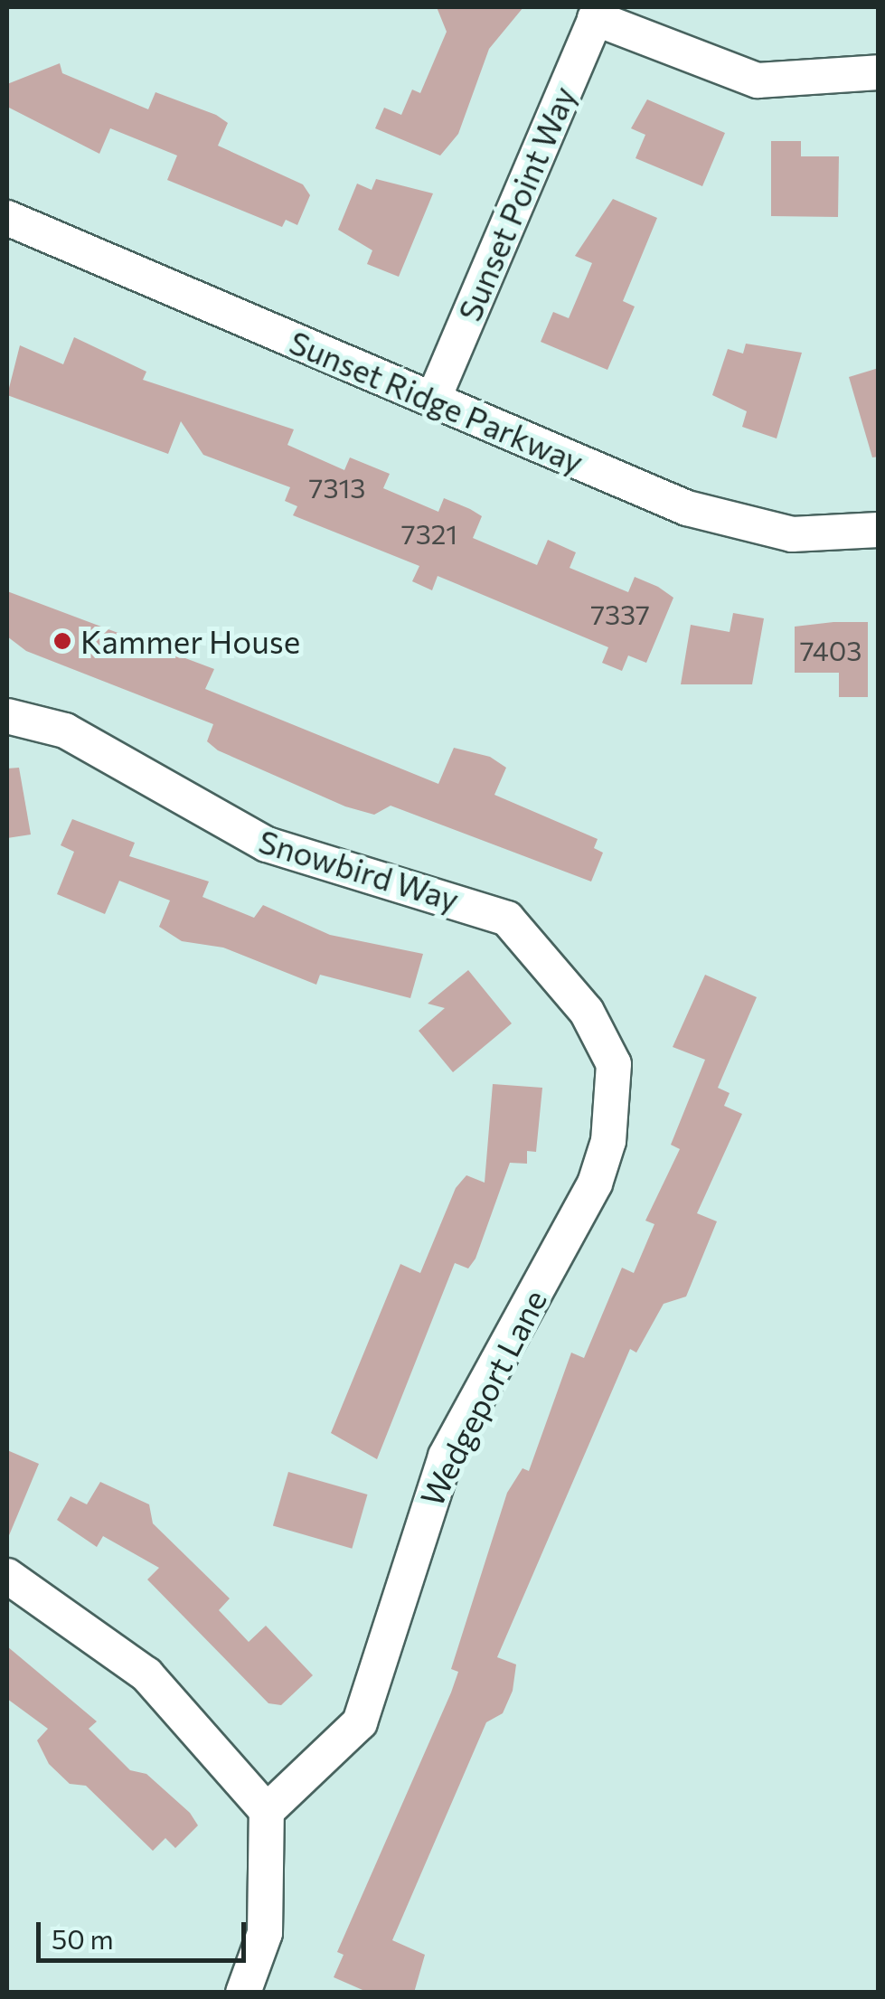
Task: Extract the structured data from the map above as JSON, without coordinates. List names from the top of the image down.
{
  "streets": {
    "street": [
      "Sunset Point Way",
      "Sunset Ridge Parkway",
      "Snowbird Way",
      "Wedgeport Lane"
    ]
  },
  "crossings": [
    ["Sunset Point Way", "Sunset Ridge Parkway"],
    ["Snowbird Way", "Wedgeport Lane"]
  ],
  "places": ["Kammer House"],
  "house_numbers": [
    "7313",
    "7321",
    "7337",
    "7403"
  ],
  "scale_bar": "50 m"
}
